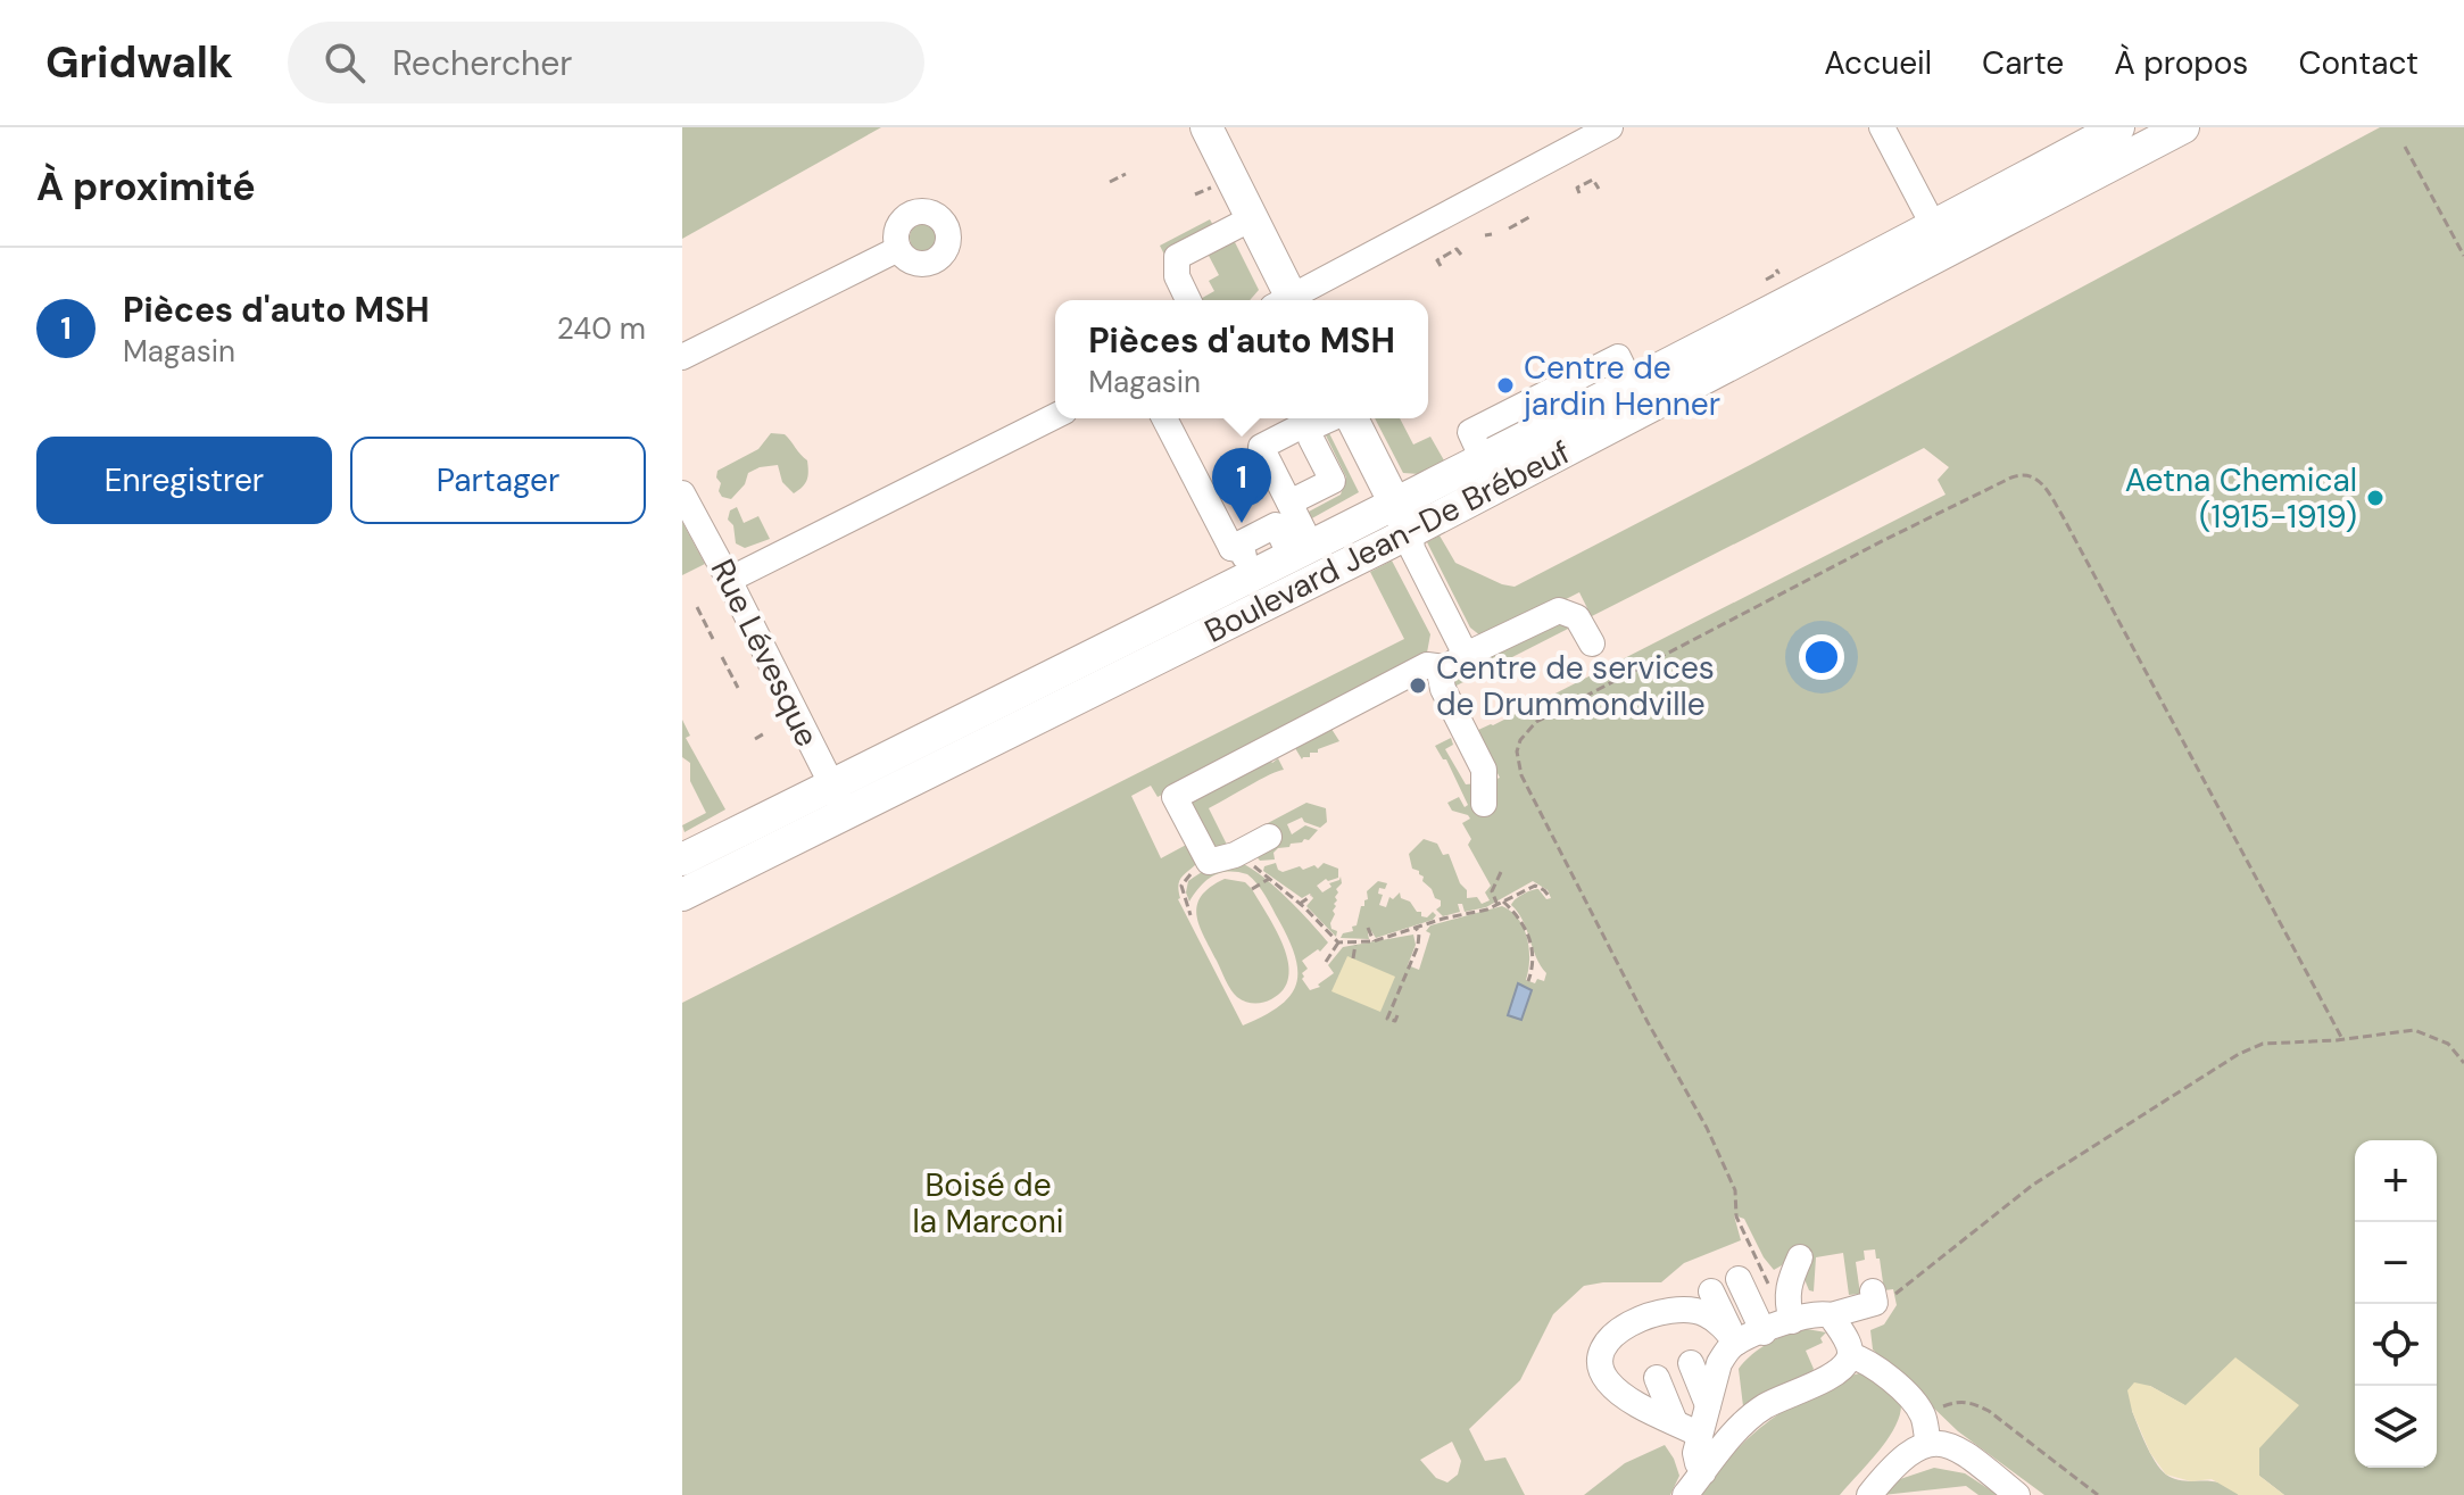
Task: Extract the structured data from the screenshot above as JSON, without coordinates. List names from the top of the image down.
{
  "streets": {
    "main road": ["Boulevard Jean-De Brébeuf"],
    "street": ["Rue Lévesque"]
  },
  "crossings": [
    ["Boulevard Jean-De Brébeuf", "Rue Lévesque"]
  ],
  "parks": ["Boisé de la Marconi"],
  "places": ["Centre de jardin Henner", "Aetna Chemical (1915-1919)", "Centre de services de Drummondville"],
  "page": {
    "header": "Gridwalk",
    "search": "Rechercher",
    "nav": [
      "Accueil",
      "Carte",
      "À propos",
      "Contact"
    ],
    "heading": "À proximité",
    "list": [
      {
        "mark": "1",
        "name": "Pièces d'auto MSH",
        "note": "Magasin",
        "value": "240 m"
      }
    ],
    "popup": ["Pièces d'auto MSH", "Magasin"],
    "buttons": ["Enregistrer", "Partager"],
    "pins": "1",
    "map_buttons": ["+", "−"]
  }
}
